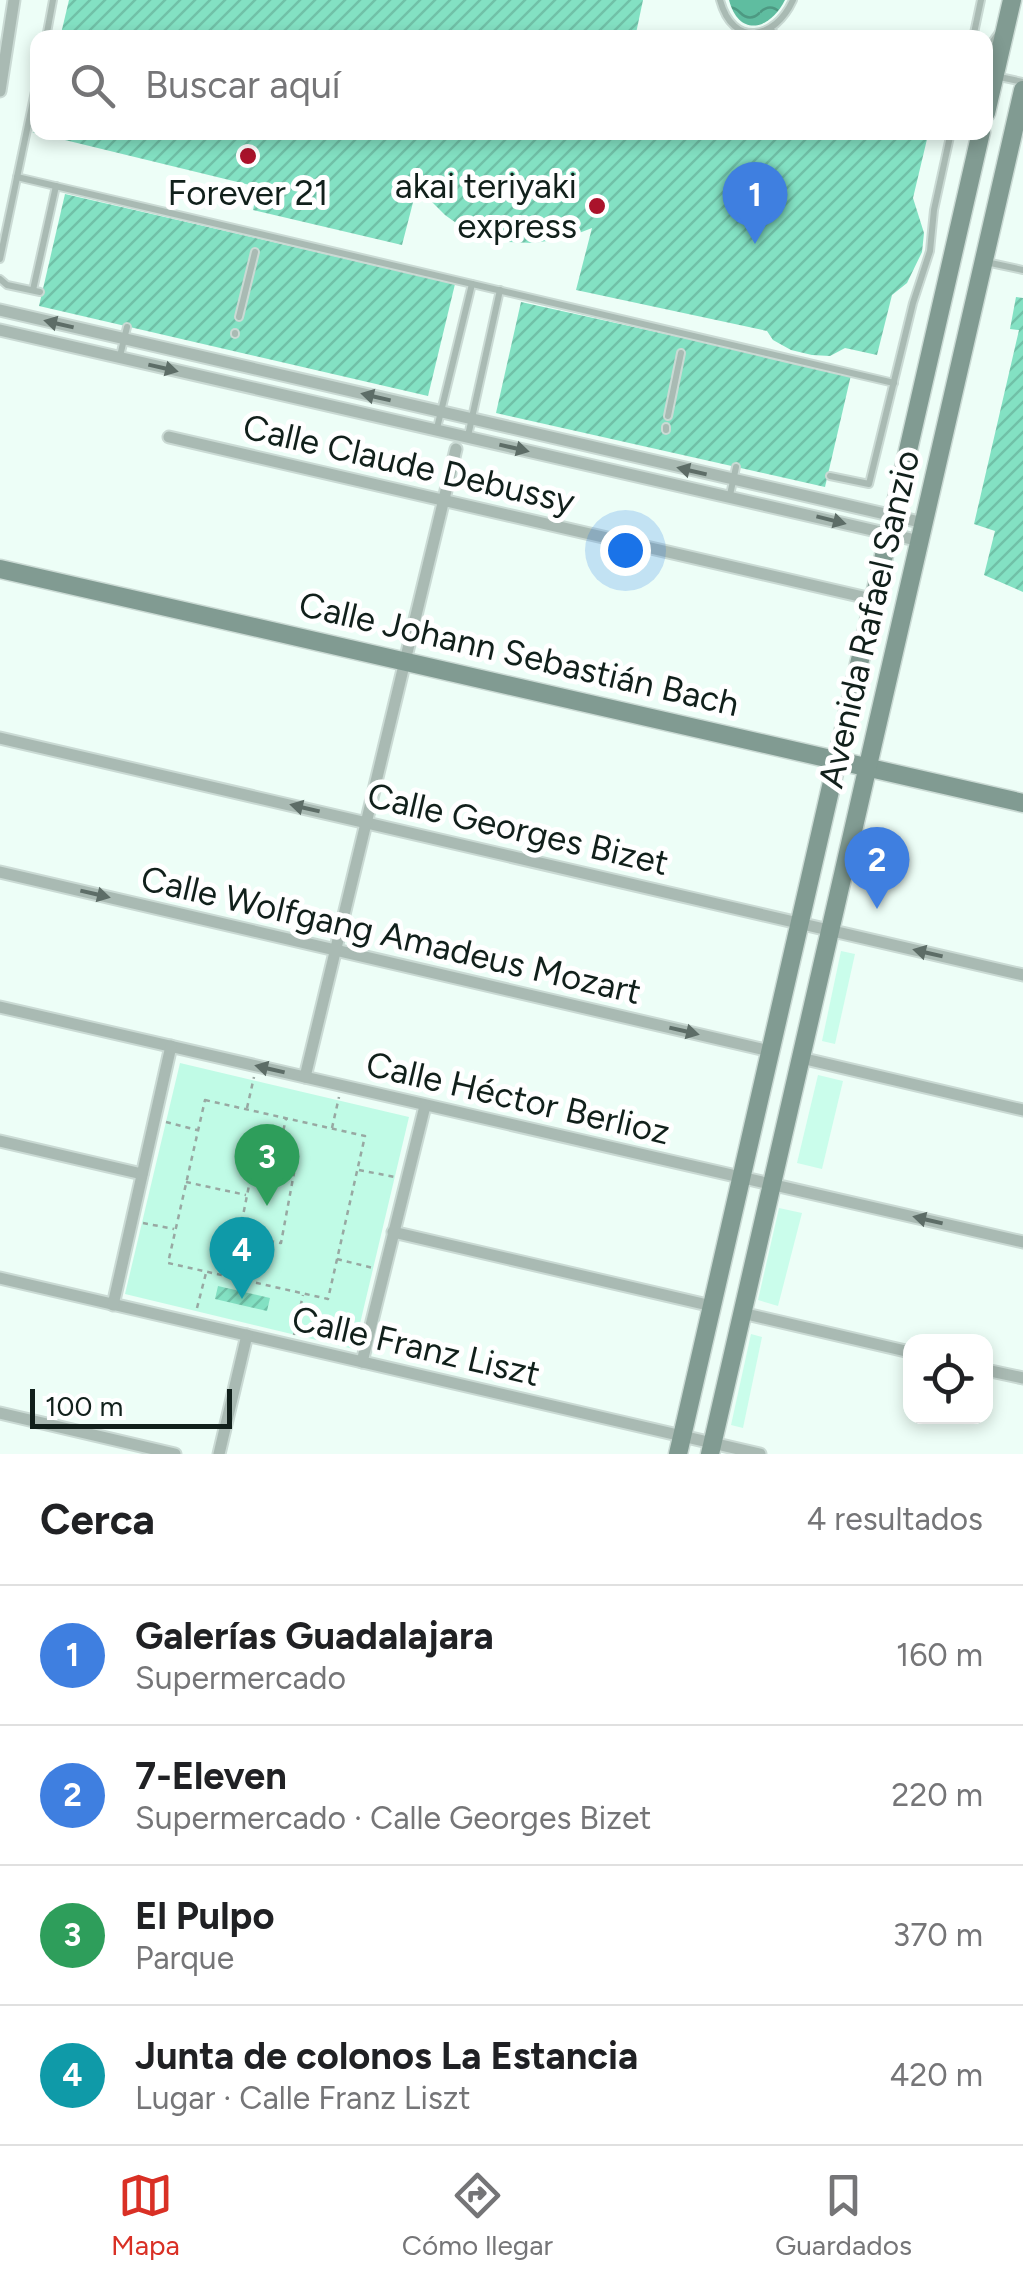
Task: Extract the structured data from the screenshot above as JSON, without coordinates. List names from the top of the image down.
{
  "streets": {
    "main road": ["Avenida Rafael Sanzio", "Calle Johann Sebastián Bach"],
    "street": [
      "Calle Claude Debussy",
      "Calle Georges Bizet",
      "Calle Wolfgang Amadeus Mozart",
      "Calle Héctor Berlioz",
      "Calle Franz Liszt"
    ]
  },
  "crossings": [
    ["Calle Claude Debussy", "Avenida Rafael Sanzio"],
    ["Avenida Rafael Sanzio", "Calle Johann Sebastián Bach"],
    ["Avenida Rafael Sanzio", "Calle Georges Bizet"],
    ["Avenida Rafael Sanzio", "Calle Wolfgang Amadeus Mozart"],
    ["Avenida Rafael Sanzio", "Calle Héctor Berlioz"],
    ["Avenida Rafael Sanzio", "Calle Franz Liszt"]
  ],
  "one_way": ["Calle Georges Bizet", "Calle Wolfgang Amadeus Mozart"],
  "places": ["Forever 21", "akai teriyaki express"],
  "scale_bar": "100 m",
  "page": {
    "search": "Buscar aquí",
    "pins": [
      "1",
      "2",
      "3",
      "4"
    ],
    "scale": "100 m",
    "heading": ["Cerca", "4 resultados"],
    "list": [
      {
        "mark": "1",
        "name": "Galerías Guadalajara",
        "note": "Supermercado",
        "value": "160 m"
      },
      {
        "mark": "2",
        "name": "7-Eleven",
        "note": "Supermercado · Calle Georges Bizet",
        "value": "220 m"
      },
      {
        "mark": "3",
        "name": "El Pulpo",
        "note": "Parque",
        "value": "370 m"
      },
      {
        "mark": "4",
        "name": "Junta de colonos La Estancia",
        "note": "Lugar · Calle Franz Liszt",
        "value": "420 m"
      }
    ],
    "nav": ["Mapa", "Cómo llegar", "Guardados"]
  }
}
